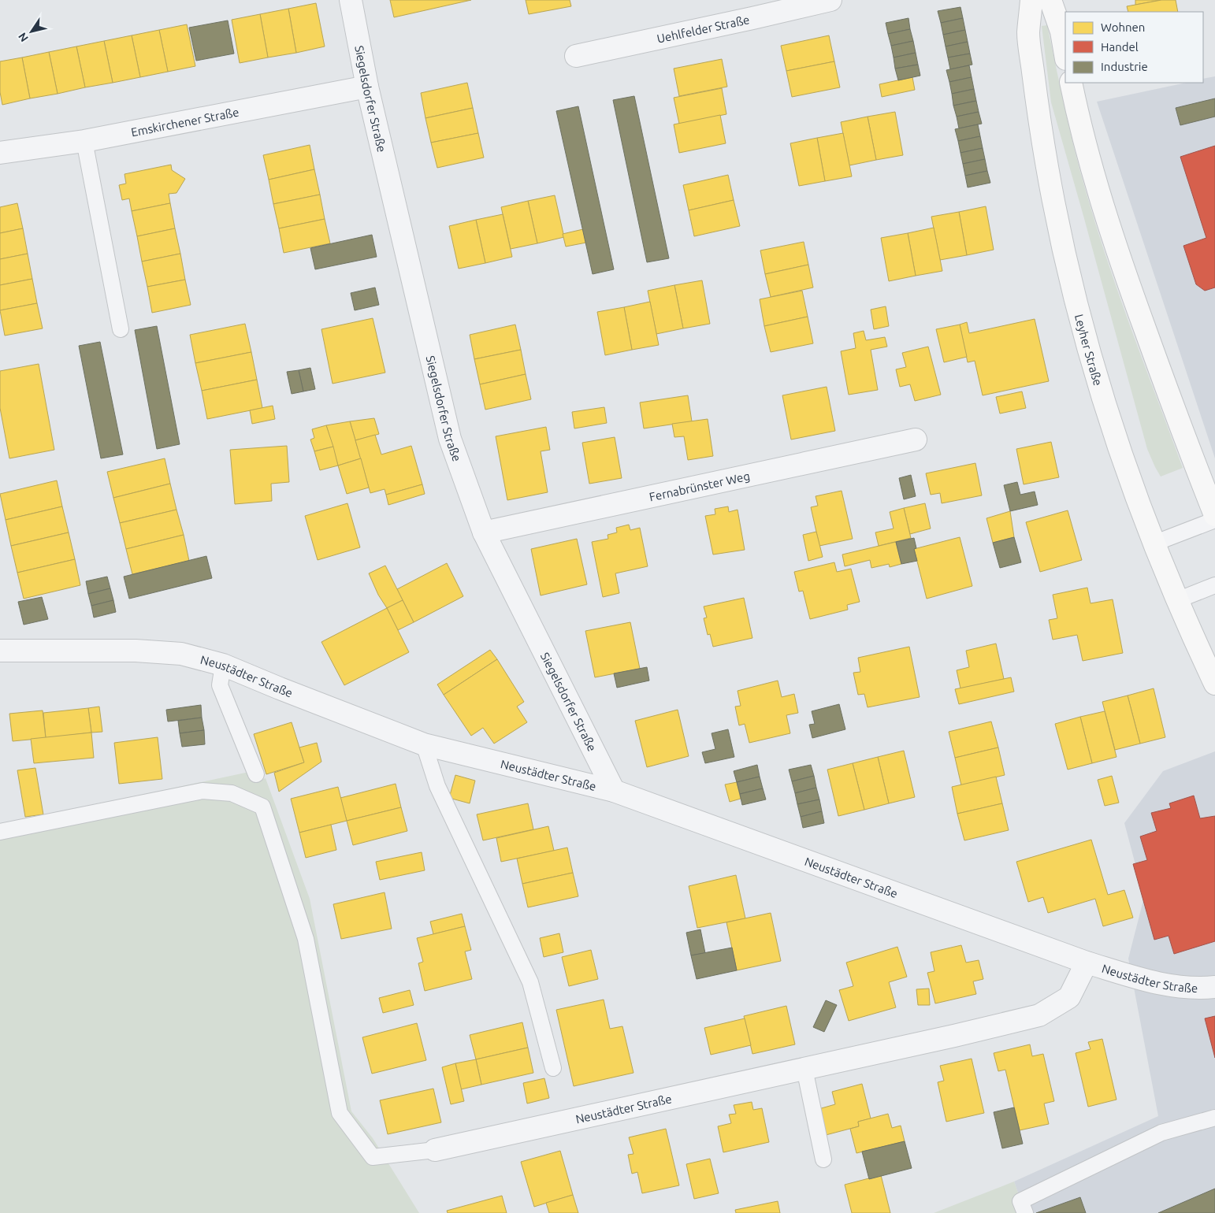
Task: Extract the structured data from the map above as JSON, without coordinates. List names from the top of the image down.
{
  "streets": {
    "main road": ["Leyher Straße"],
    "street": [
      "Uehlfelder Straße",
      "Siegelsdorfer Straße",
      "Emskirchener Straße",
      "Fernabrünster Weg",
      "Neustädter Straße"
    ]
  },
  "crossings": [
    ["Siegelsdorfer Straße", "Emskirchener Straße"],
    ["Siegelsdorfer Straße", "Fernabrünster Weg"],
    ["Siegelsdorfer Straße", "Neustädter Straße"]
  ],
  "legend": ["Wohnen", "Handel", "Industrie"],
  "north": "bottom left"
}
